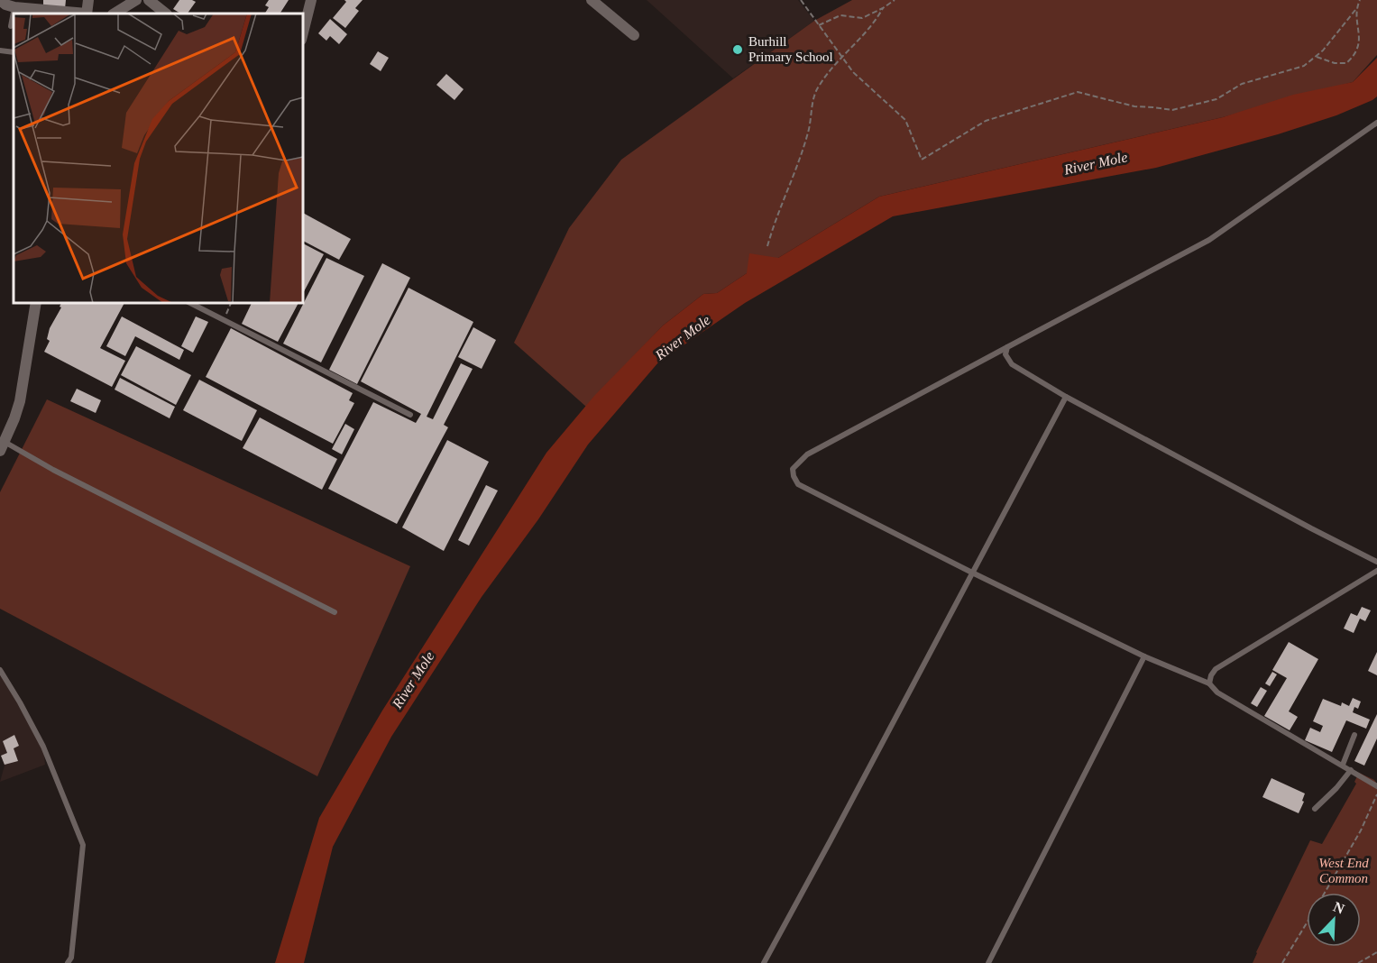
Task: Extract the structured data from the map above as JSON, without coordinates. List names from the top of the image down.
{
  "water": ["River Mole"],
  "parks": ["West End Common"],
  "places": ["Burhill Primary School"],
  "north": "top right"
}
